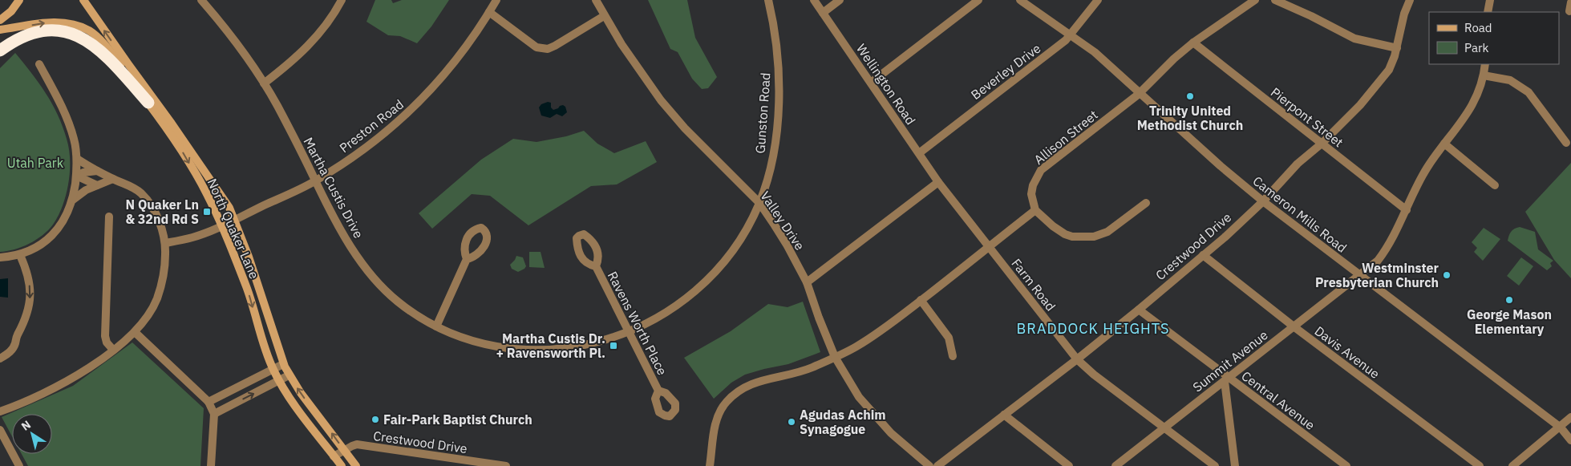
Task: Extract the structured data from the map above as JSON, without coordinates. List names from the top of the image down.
{
  "streets": {
    "main road": ["North Quaker Lane"],
    "street": [
      "Beverley Drive",
      "Wellington Road",
      "Gunston Road",
      "Pierpont Street",
      "Preston Road",
      "Allison Street",
      "Martha Custis Drive",
      "Cameron Mills Road",
      "Valley Drive",
      "Crestwood Drive",
      "Farm Road",
      "Ravens Worth Place",
      "Davis Avenue",
      "Summit Avenue",
      "Central Avenue"
    ]
  },
  "crossings": [
    ["Beverley Drive", "Wellington Road"],
    ["Beverley Drive", "Cameron Mills Road"],
    ["Wellington Road", "Farm Road"],
    ["Gunston Road", "Martha Custis Drive"],
    ["Gunston Road", "Valley Drive"],
    ["Pierpont Street", "Allison Street"],
    ["Pierpont Street", "Crestwood Drive"],
    ["Pierpont Street", "Summit Avenue"],
    ["Preston Road", "Martha Custis Drive"],
    ["Preston Road", "North Quaker Lane"],
    ["Allison Street", "Cameron Mills Road"],
    ["Martha Custis Drive", "Valley Drive"],
    ["Martha Custis Drive", "Ravens Worth Place"],
    ["Cameron Mills Road", "Crestwood Drive"],
    ["Cameron Mills Road", "Summit Avenue"],
    ["North Quaker Lane", "Crestwood Drive"],
    ["Crestwood Drive", "Farm Road"],
    ["Crestwood Drive", "Davis Avenue"],
    ["Crestwood Drive", "Central Avenue"],
    ["Farm Road", "Summit Avenue"],
    ["Davis Avenue", "Summit Avenue"],
    ["Summit Avenue", "Central Avenue"]
  ],
  "districts": ["BRADDOCK HEIGHTS"],
  "parks": ["Utah Park"],
  "places": {
    "other": [
      "Trinity United Methodist Church",
      "Westminster Presbyterian Church",
      "George Mason Elementary",
      "Fair-Park Baptist Church",
      "Agudas Achim Synagogue"
    ],
    "transit": ["N Quaker Ln & 32nd Rd S", "Martha Custis Dr. + Ravensworth Pl."]
  },
  "legend": ["Road", "Park"],
  "north": "top left"
}
